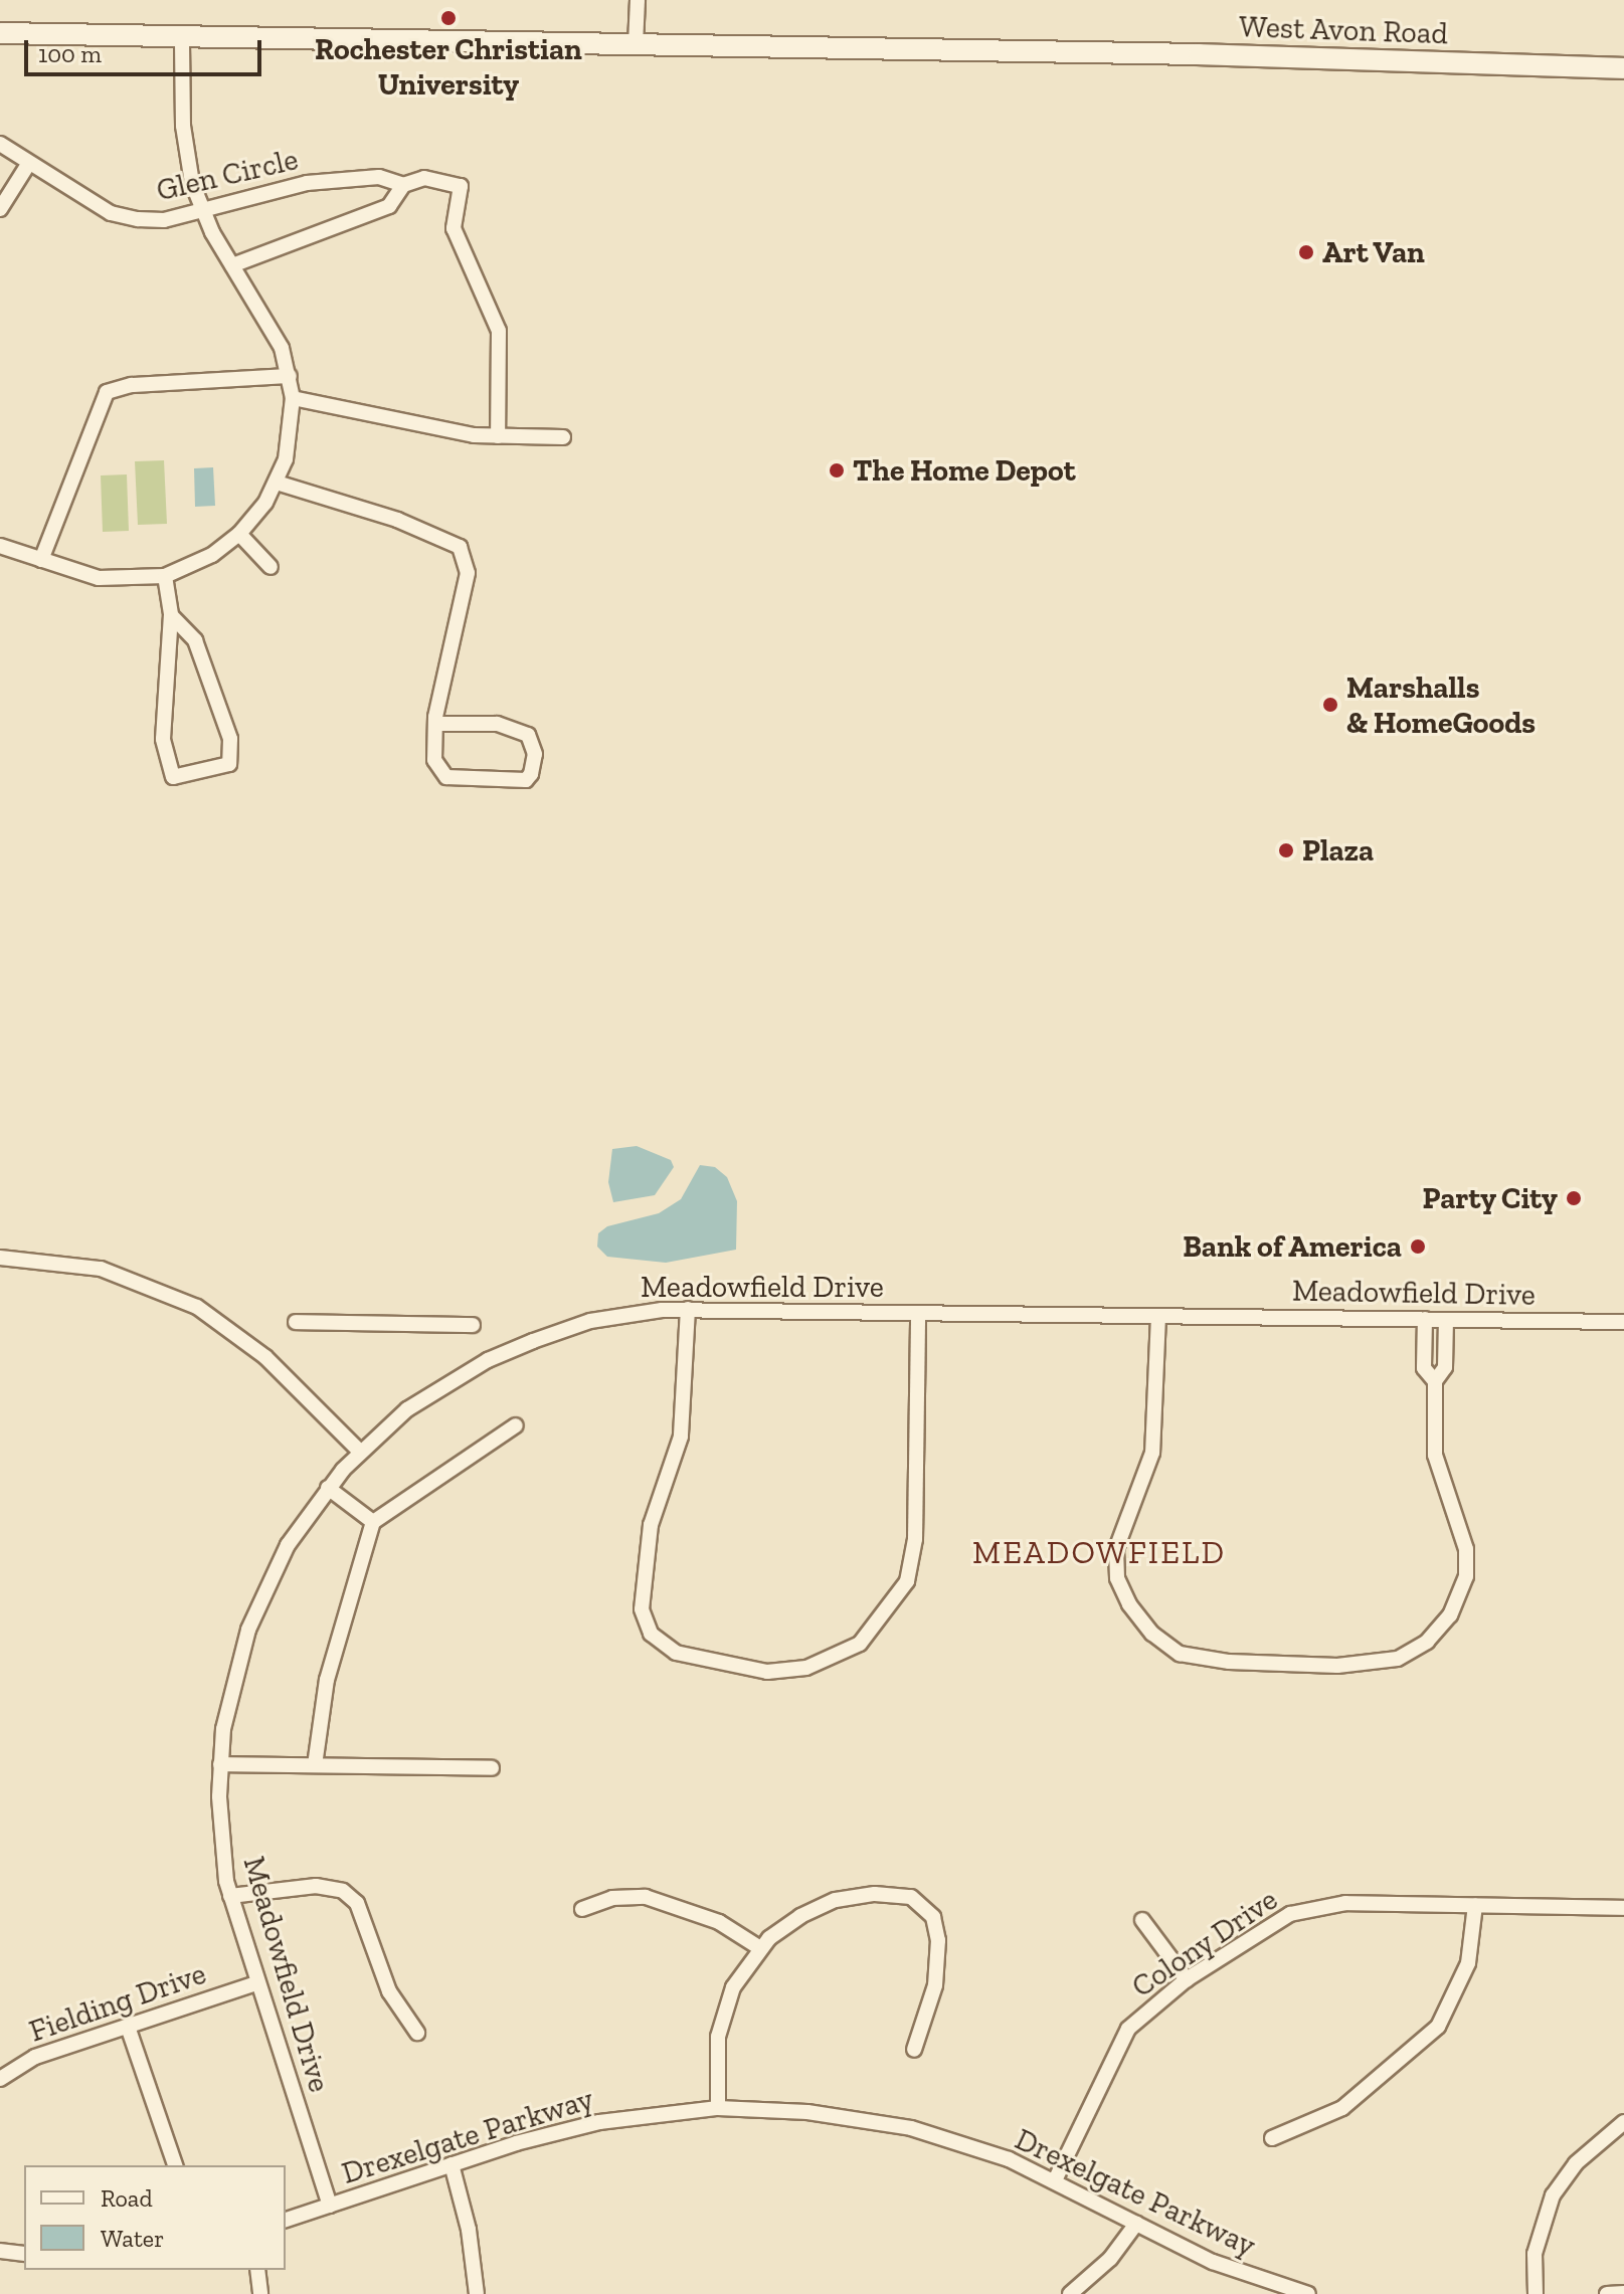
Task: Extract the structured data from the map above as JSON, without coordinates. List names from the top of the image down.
{
  "streets": {
    "main road": ["West Avon Road"],
    "street": [
      "Glen Circle",
      "Meadowfield Drive",
      "Colony Drive",
      "Fielding Drive",
      "Drexelgate Parkway"
    ]
  },
  "crossings": [
    ["Meadowfield Drive", "Fielding Drive"],
    ["Meadowfield Drive", "Drexelgate Parkway"],
    ["Colony Drive", "Drexelgate Parkway"]
  ],
  "districts": ["MEADOWFIELD"],
  "places": [
    "Rochester Christian University",
    "Art Van",
    "The Home Depot",
    "Marshalls & HomeGoods",
    "Plaza",
    "Party City",
    "Bank of America"
  ],
  "legend": ["Road", "Water"],
  "scale_bar": "100 m"
}
